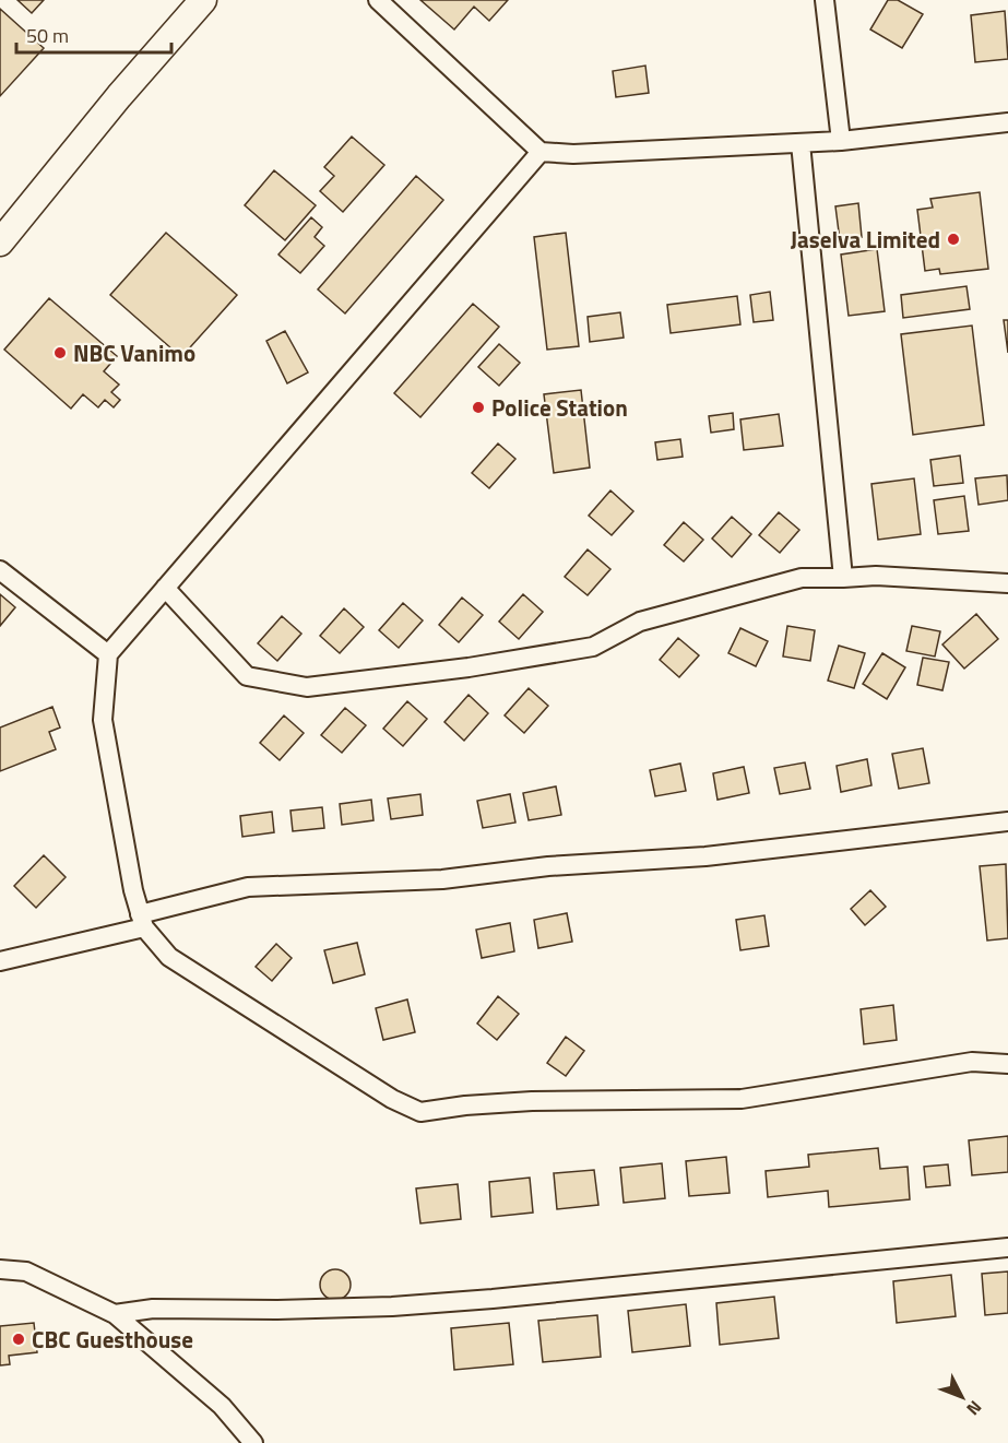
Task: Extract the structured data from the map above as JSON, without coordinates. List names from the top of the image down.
{
  "places": [
    "Jaselva Limited",
    "NBC Vanimo",
    "Police Station",
    "CBC Guesthouse"
  ],
  "scale_bar": "50 m",
  "north": "bottom right"
}
